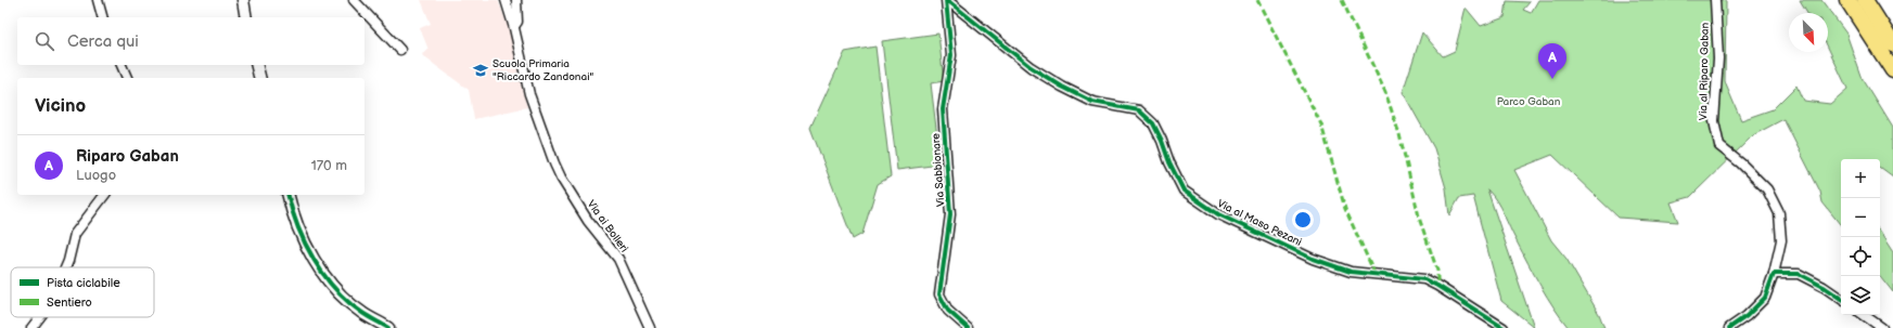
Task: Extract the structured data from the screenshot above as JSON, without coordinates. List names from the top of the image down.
{
  "streets": {
    "street": [
      "Via al Riparo Gaban",
      "Via Sabbionare",
      "Via al Maso Pezani",
      "Via ai Bolleri"
    ]
  },
  "crossings": [
    ["Via Sabbionare", "Via al Maso Pezani"]
  ],
  "parks": ["Parco Gaban"],
  "places": {
    "school or university": ["Scuola Primaria \"Riccardo Zandonai\""]
  },
  "legend": ["Pista ciclabile", "Sentiero"],
  "north": "bottom right",
  "page": {
    "search": "Cerca qui",
    "pins": "A",
    "heading": "Vicino",
    "list": [
      {
        "mark": "A",
        "name": "Riparo Gaban",
        "note": "Luogo",
        "value": "170 m"
      }
    ],
    "map_buttons": ["+", "−"]
  }
}
